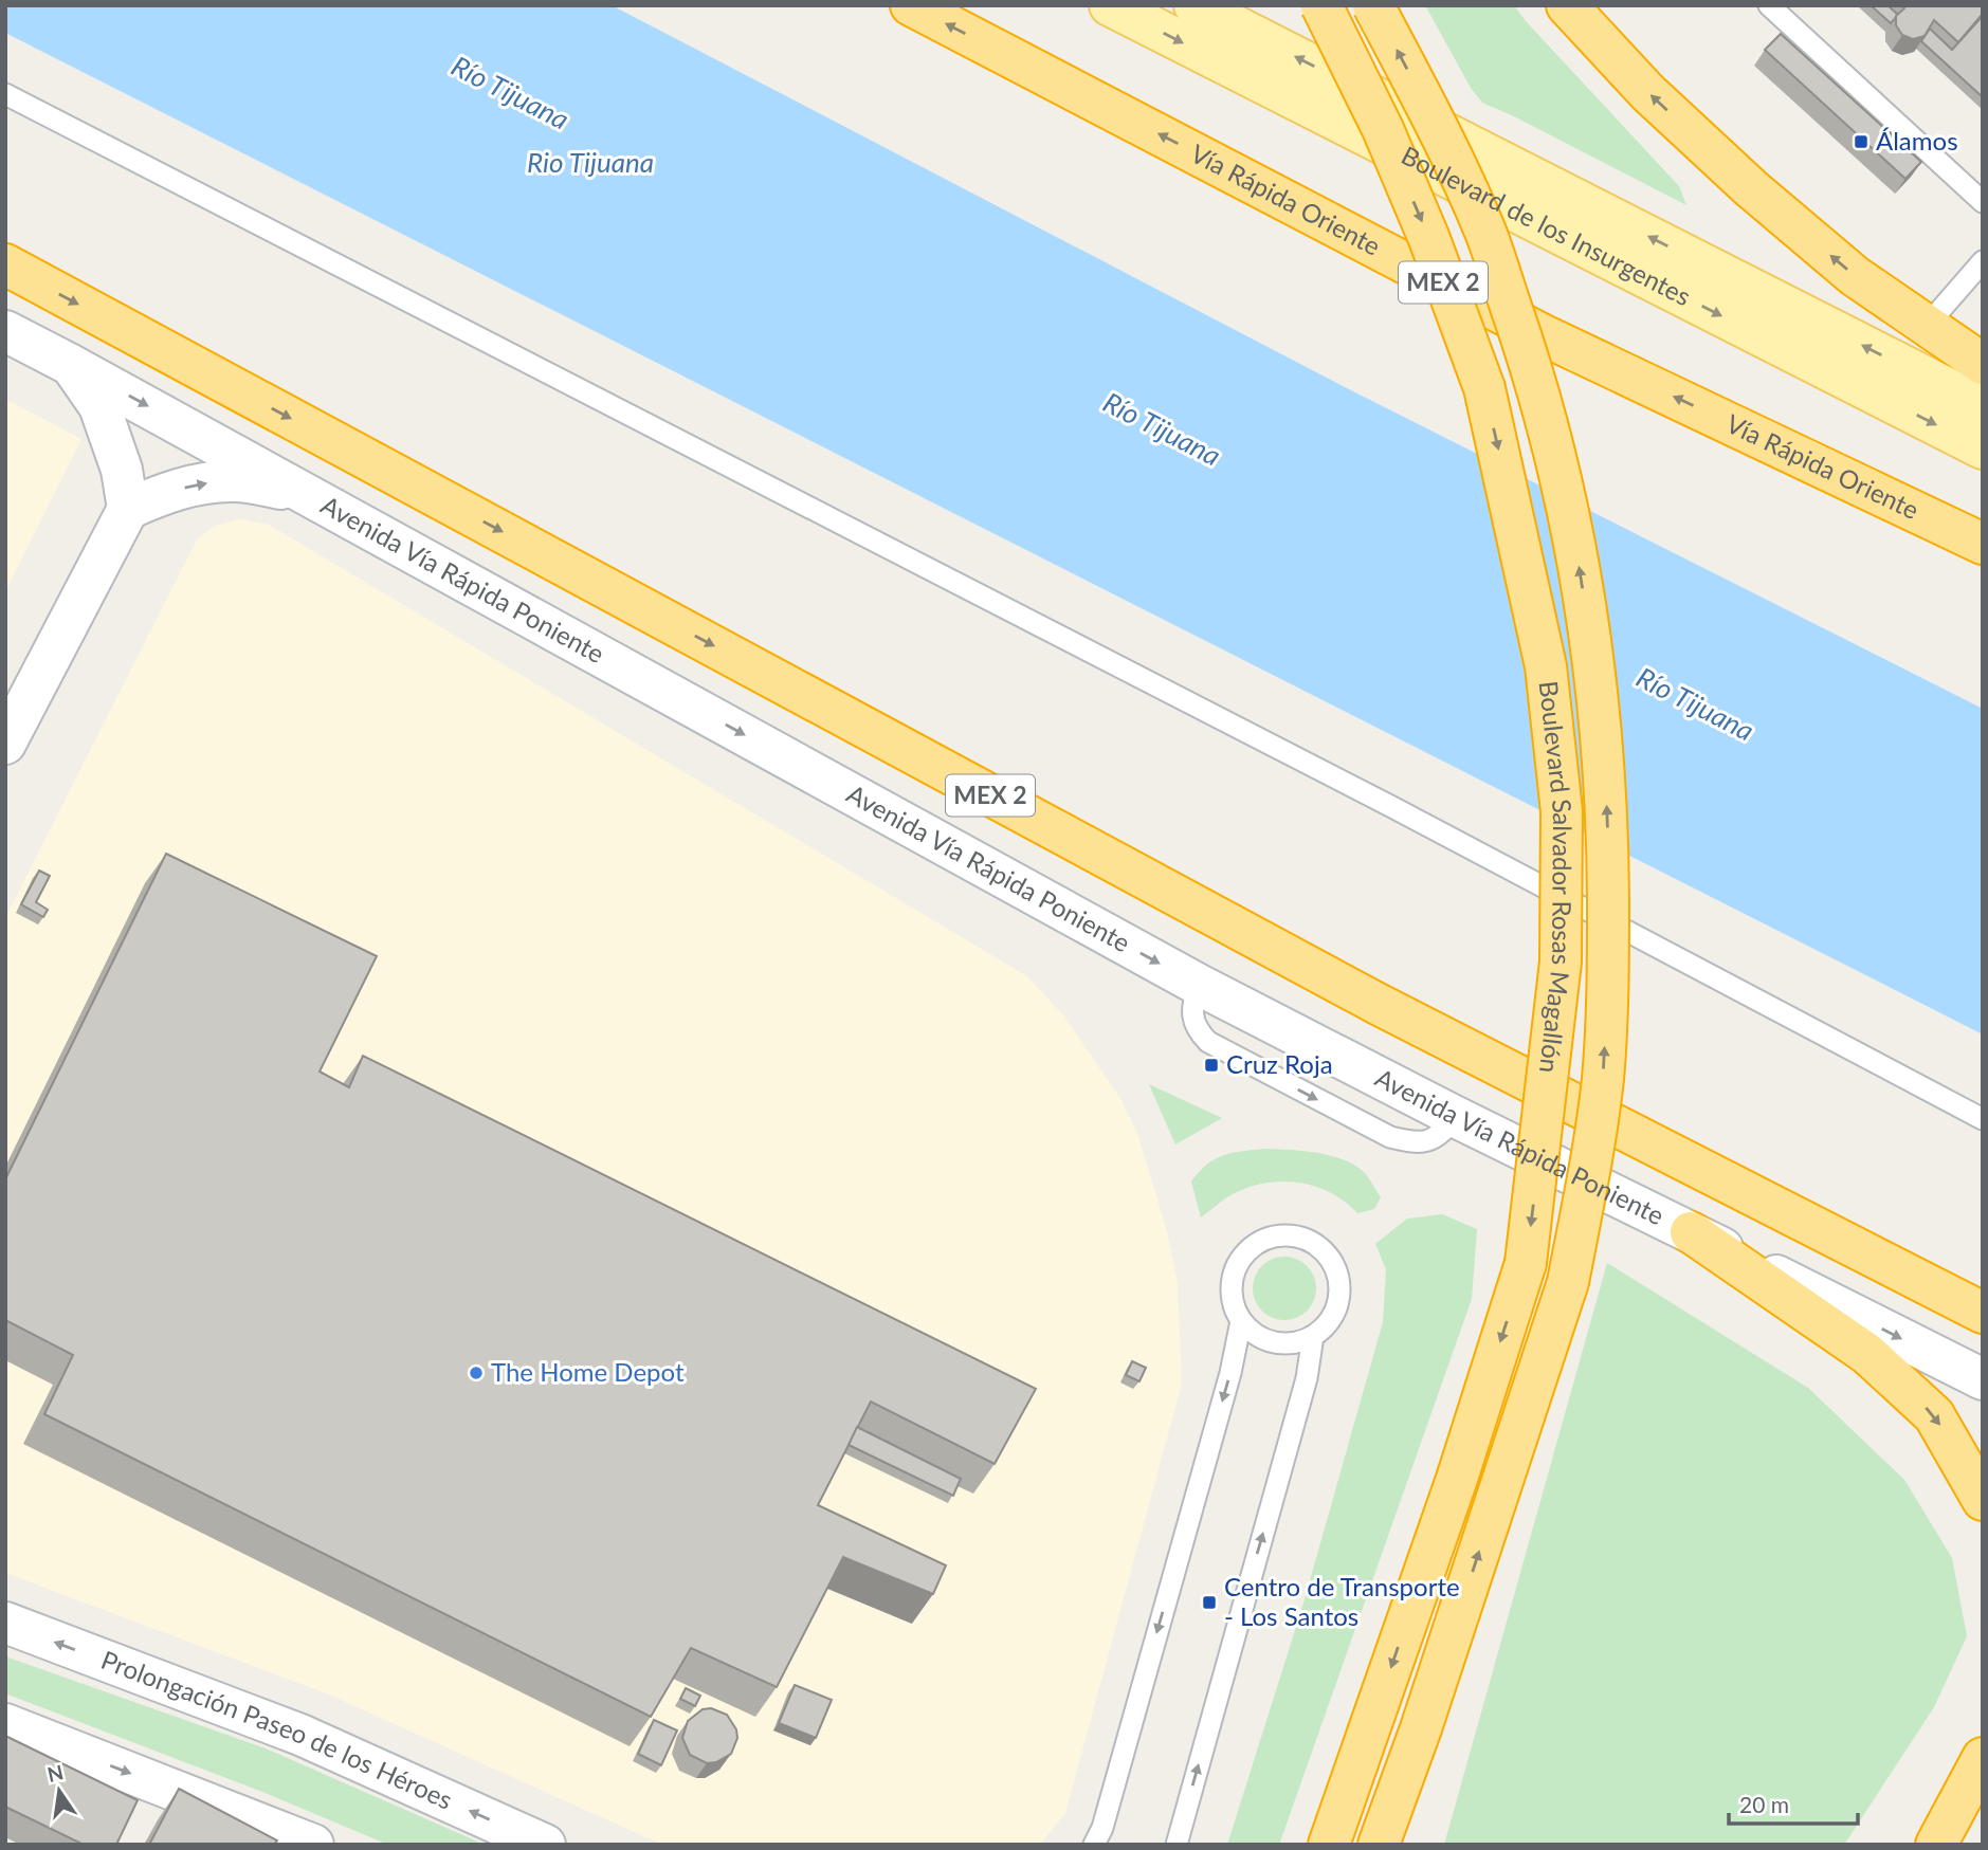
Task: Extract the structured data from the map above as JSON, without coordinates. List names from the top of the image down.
{
  "streets": {
    "highway": ["Vía Rápida Oriente", "MEX 2", "Boulevard Salvador Rosas Magallón"],
    "main road": ["Boulevard de los Insurgentes", "Avenida Vía Rápida Poniente", "Prolongación Paseo de los Héroes"]
  },
  "one_way": ["Avenida Vía Rápida Poniente"],
  "water": ["Río Tijuana", "Rio Tijuana"],
  "places": {
    "transit": ["Álamos", "Cruz Roja", "Centro de Transporte - Los Santos"],
    "other": ["The Home Depot"]
  },
  "scale_bar": "20 m",
  "north": "top"
}
